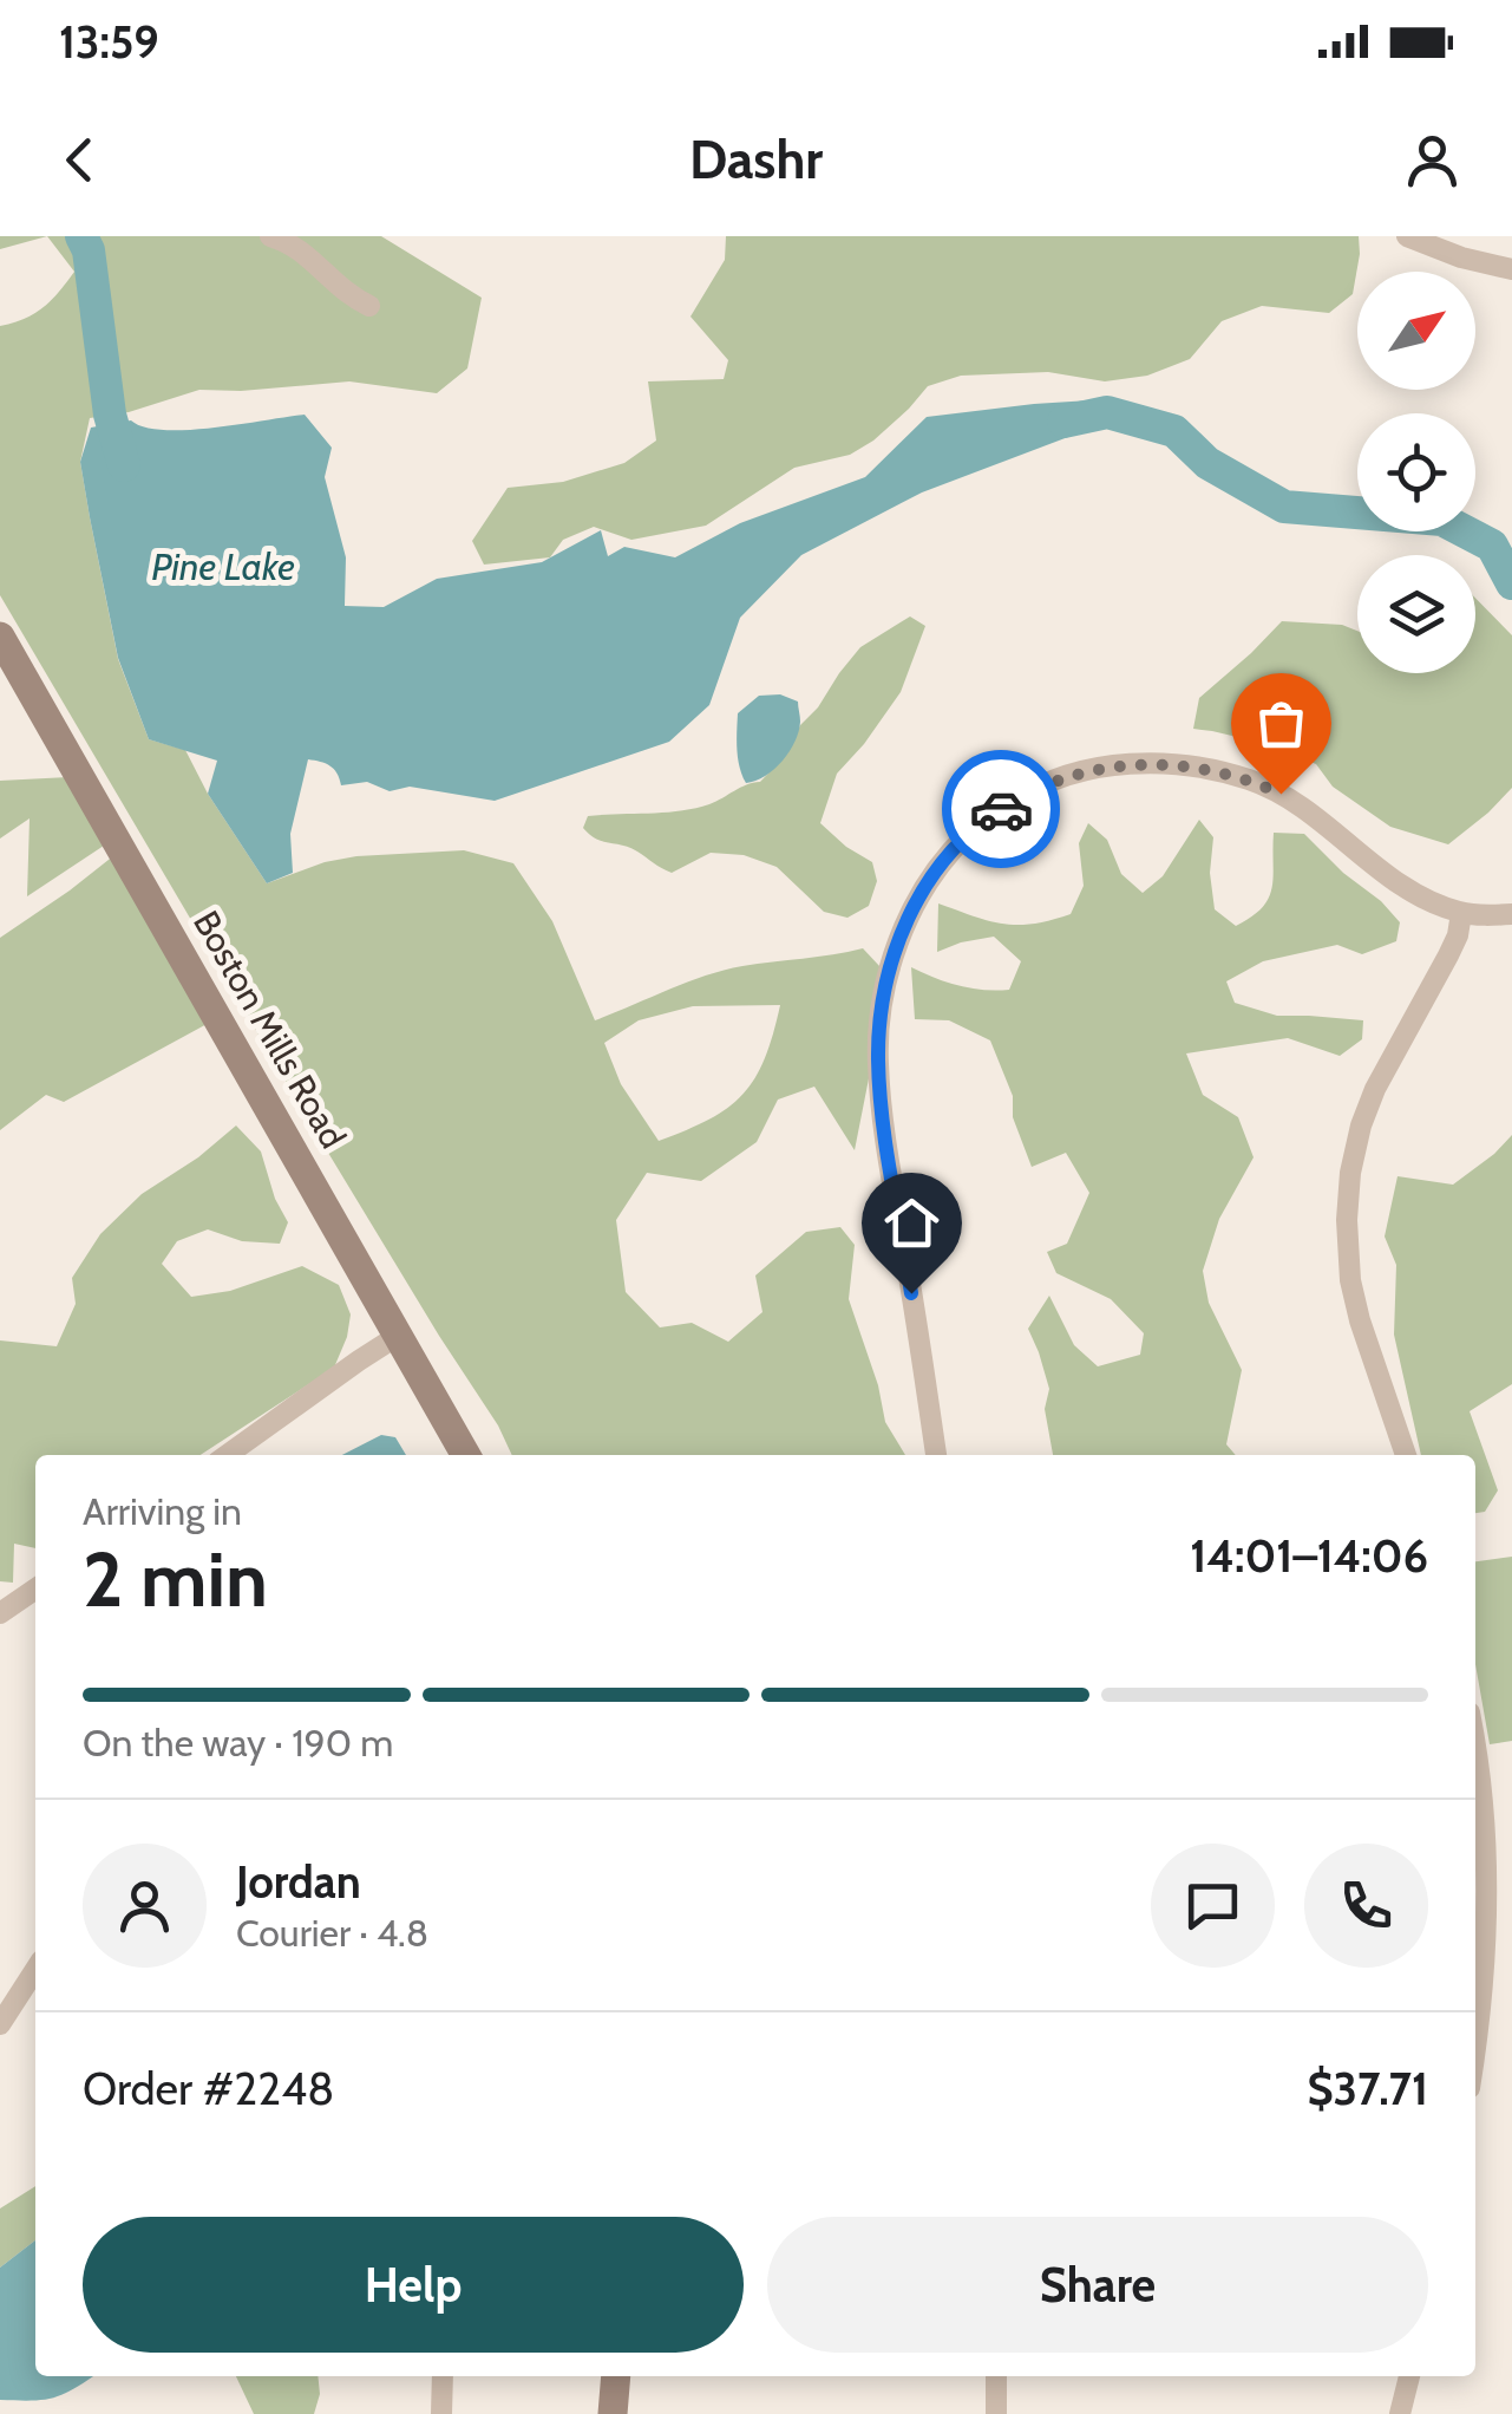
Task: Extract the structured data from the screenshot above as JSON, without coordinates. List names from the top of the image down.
{
  "streets": {
    "street": ["Boston Mills Road"]
  },
  "water": ["Pine Lake"],
  "north": "top right",
  "page": {
    "status": "13:59",
    "header": "Dashr",
    "heading": ["2 min", "Arriving in", "14:01–14:06"],
    "panel": [
      "Jordan",
      "Courier · 4.8",
      "Order #2248",
      "$37.71"
    ],
    "bar": "On the way · 190 m",
    "buttons": ["Help", "Share"]
  }
}
